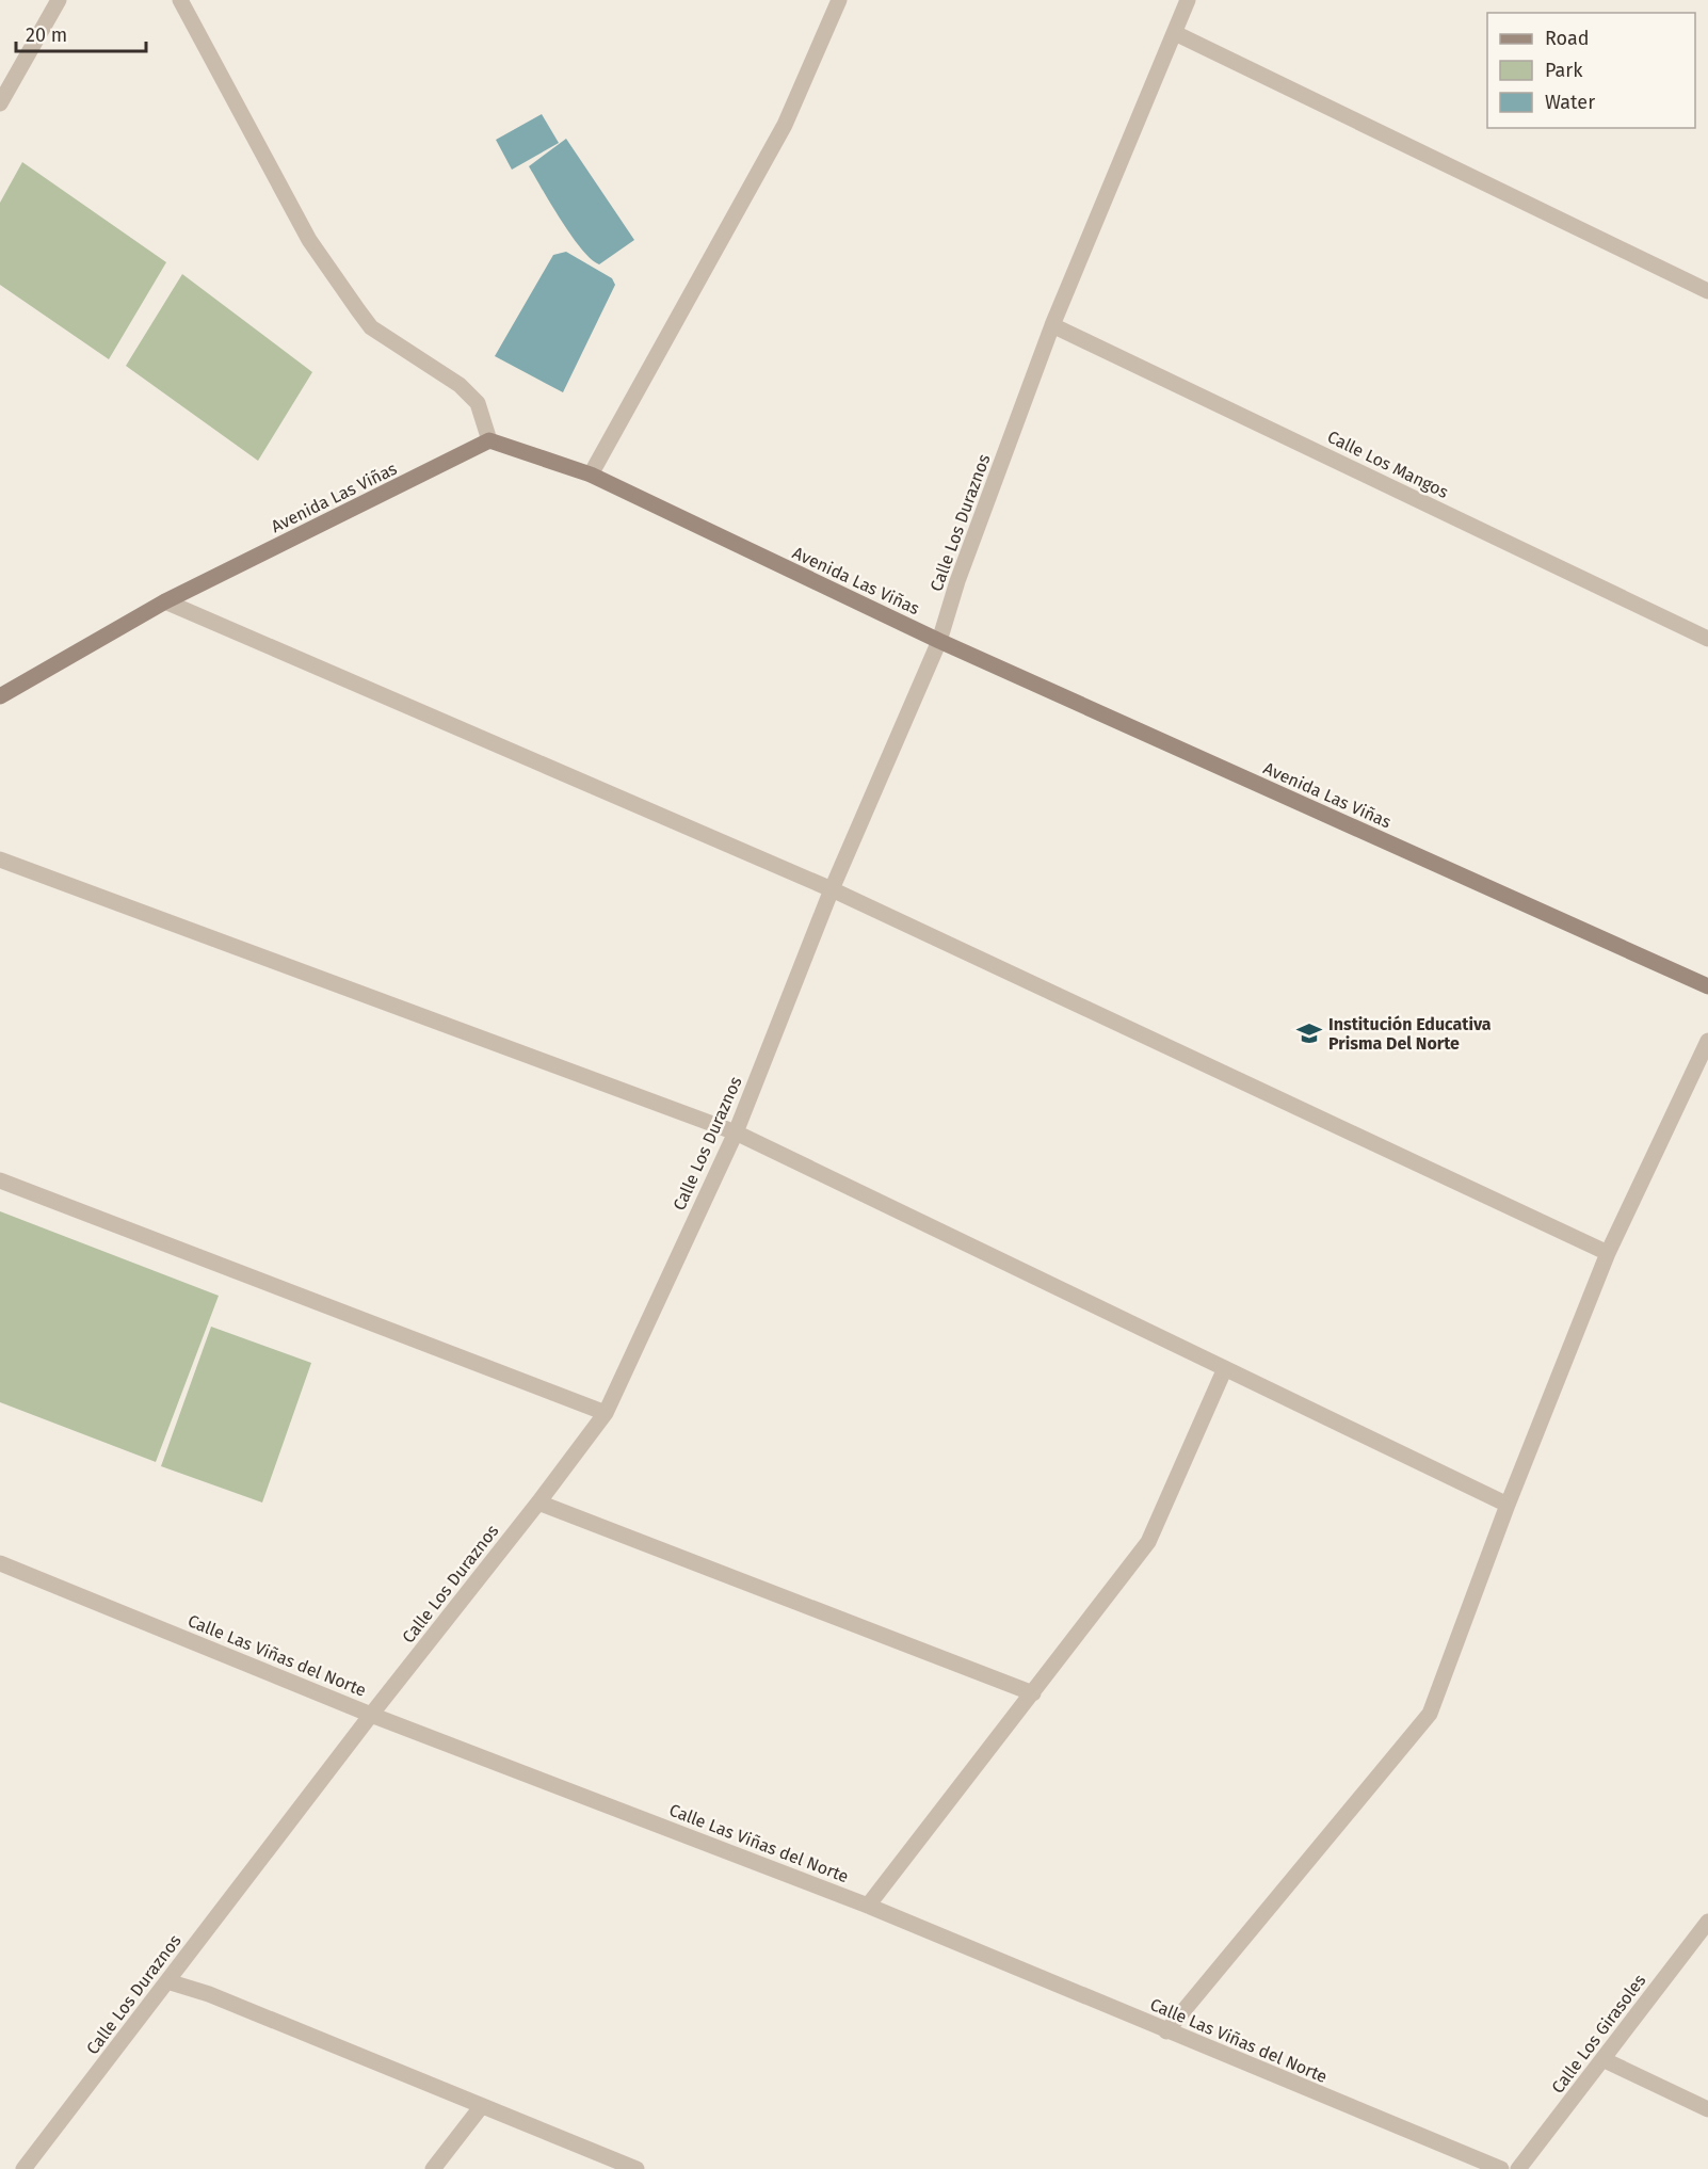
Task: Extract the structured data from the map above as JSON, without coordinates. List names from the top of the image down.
{
  "streets": {
    "street": [
      "Calle Los Mangos",
      "Avenida Las Viñas",
      "Calle Los Duraznos",
      "Calle Las Viñas del Norte",
      "Calle Los Girasoles"
    ]
  },
  "crossings": [
    ["Calle Los Mangos", "Calle Los Duraznos"],
    ["Avenida Las Viñas", "Calle Los Duraznos"],
    ["Calle Los Duraznos", "Calle Las Viñas del Norte"]
  ],
  "places": {
    "school or university": ["Institución Educativa Prisma Del Norte"]
  },
  "legend": ["Road", "Park", "Water"],
  "scale_bar": "20 m"
}
